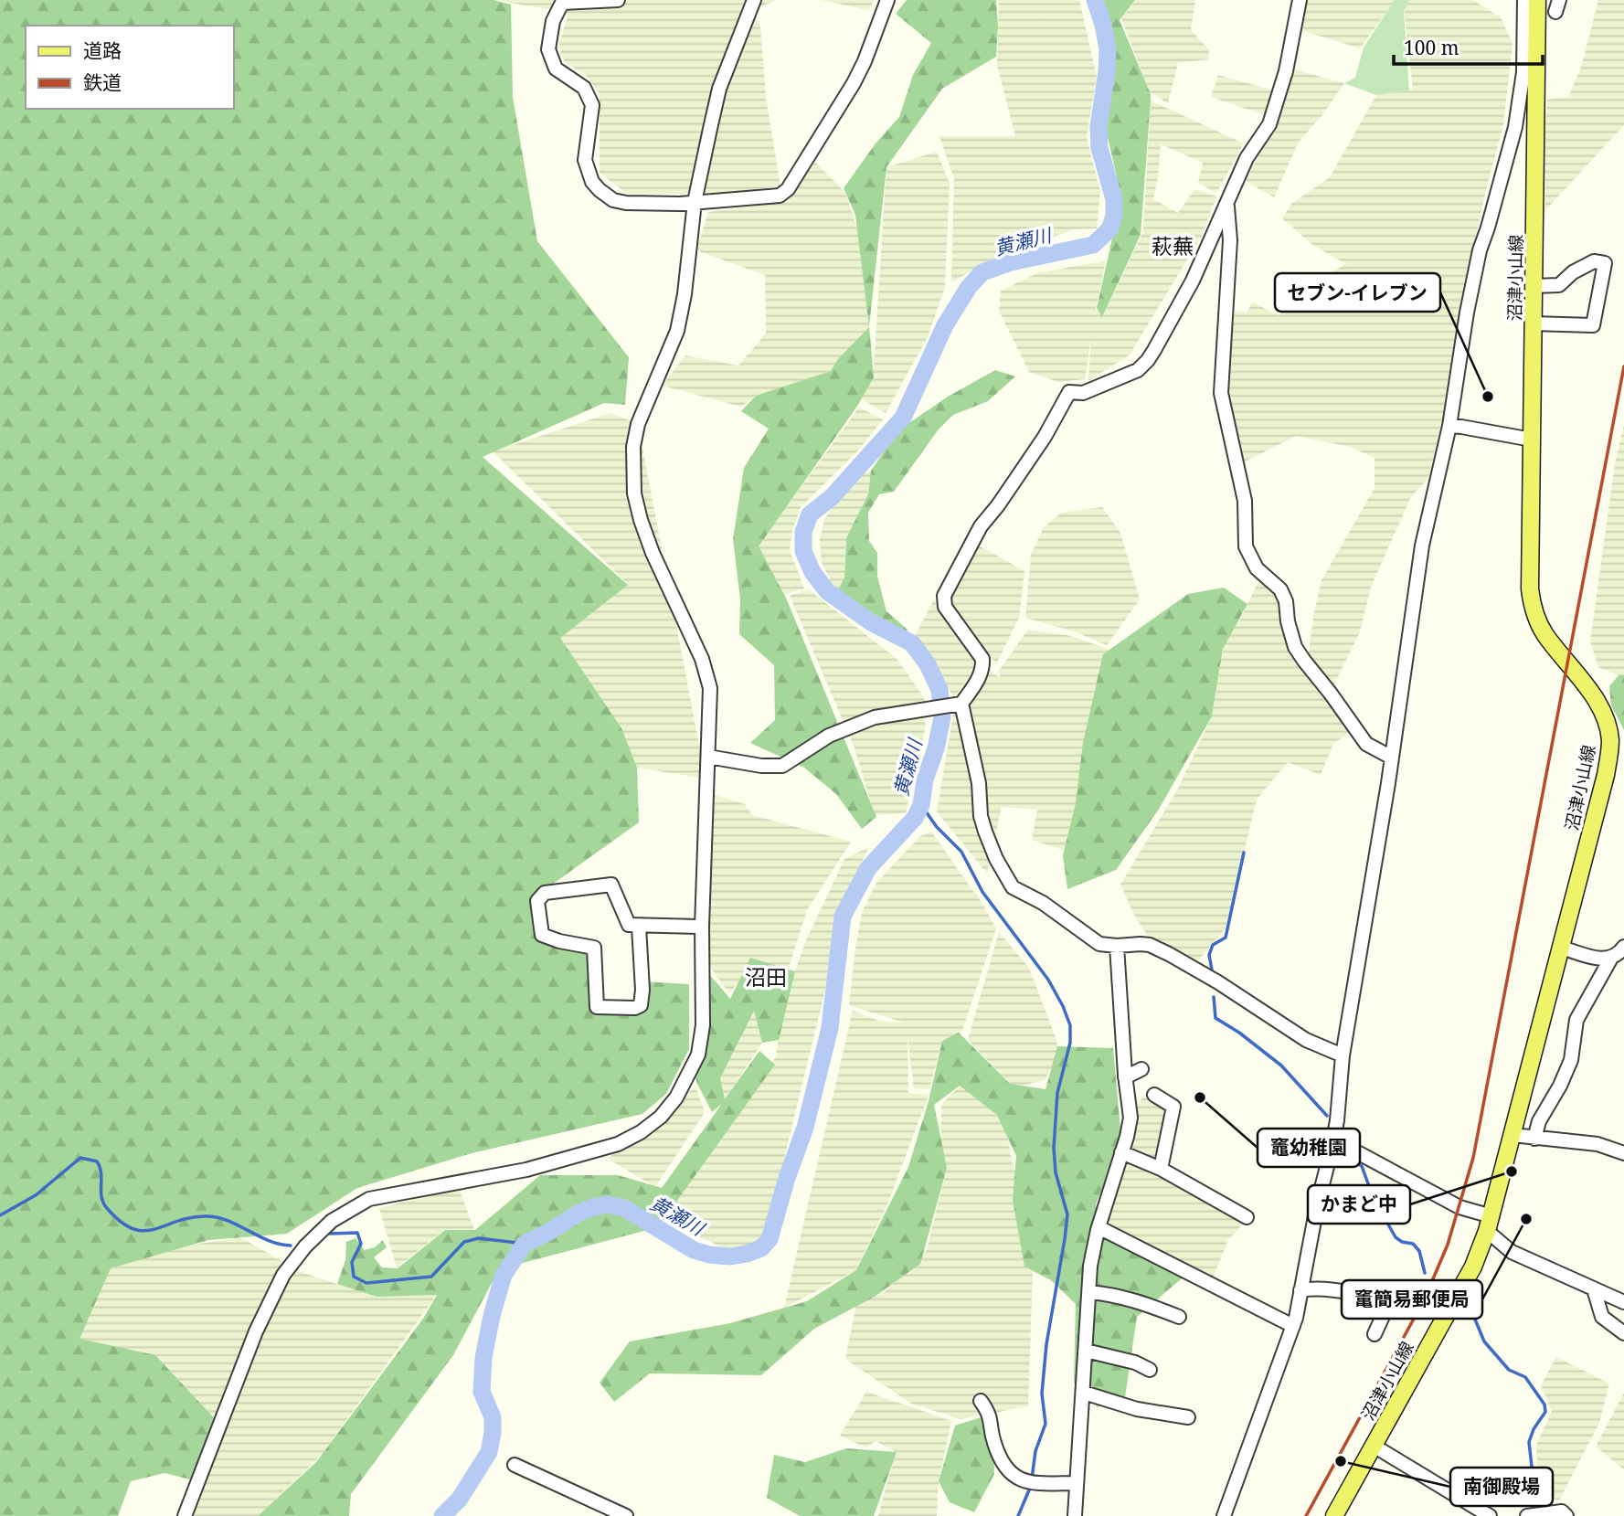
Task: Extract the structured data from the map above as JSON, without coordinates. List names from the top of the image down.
{
  "streets": {
    "main road": ["沼津小山線"]
  },
  "districts": ["萩蕪", "沼田"],
  "water": ["黄瀬川"],
  "places": [
    "セブン-イレブン",
    "竈幼稚園",
    "かまど中",
    "竃簡易郵便局",
    "南御殿場"
  ],
  "legend": ["道路", "鉄道"],
  "scale_bar": "100 m"
}
